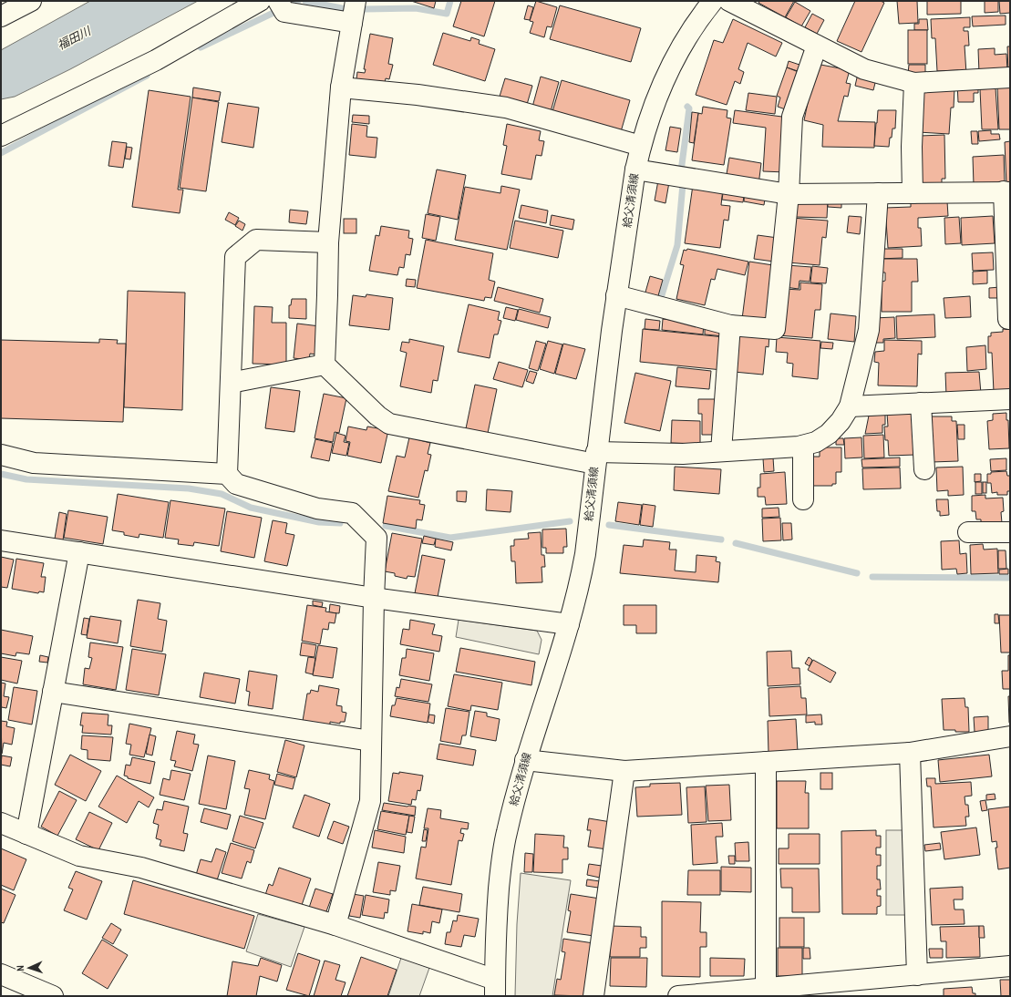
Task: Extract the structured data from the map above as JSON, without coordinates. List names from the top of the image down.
{
  "streets": {
    "street": ["給父清須線"]
  },
  "water": ["福田川"],
  "north": "left"
}
